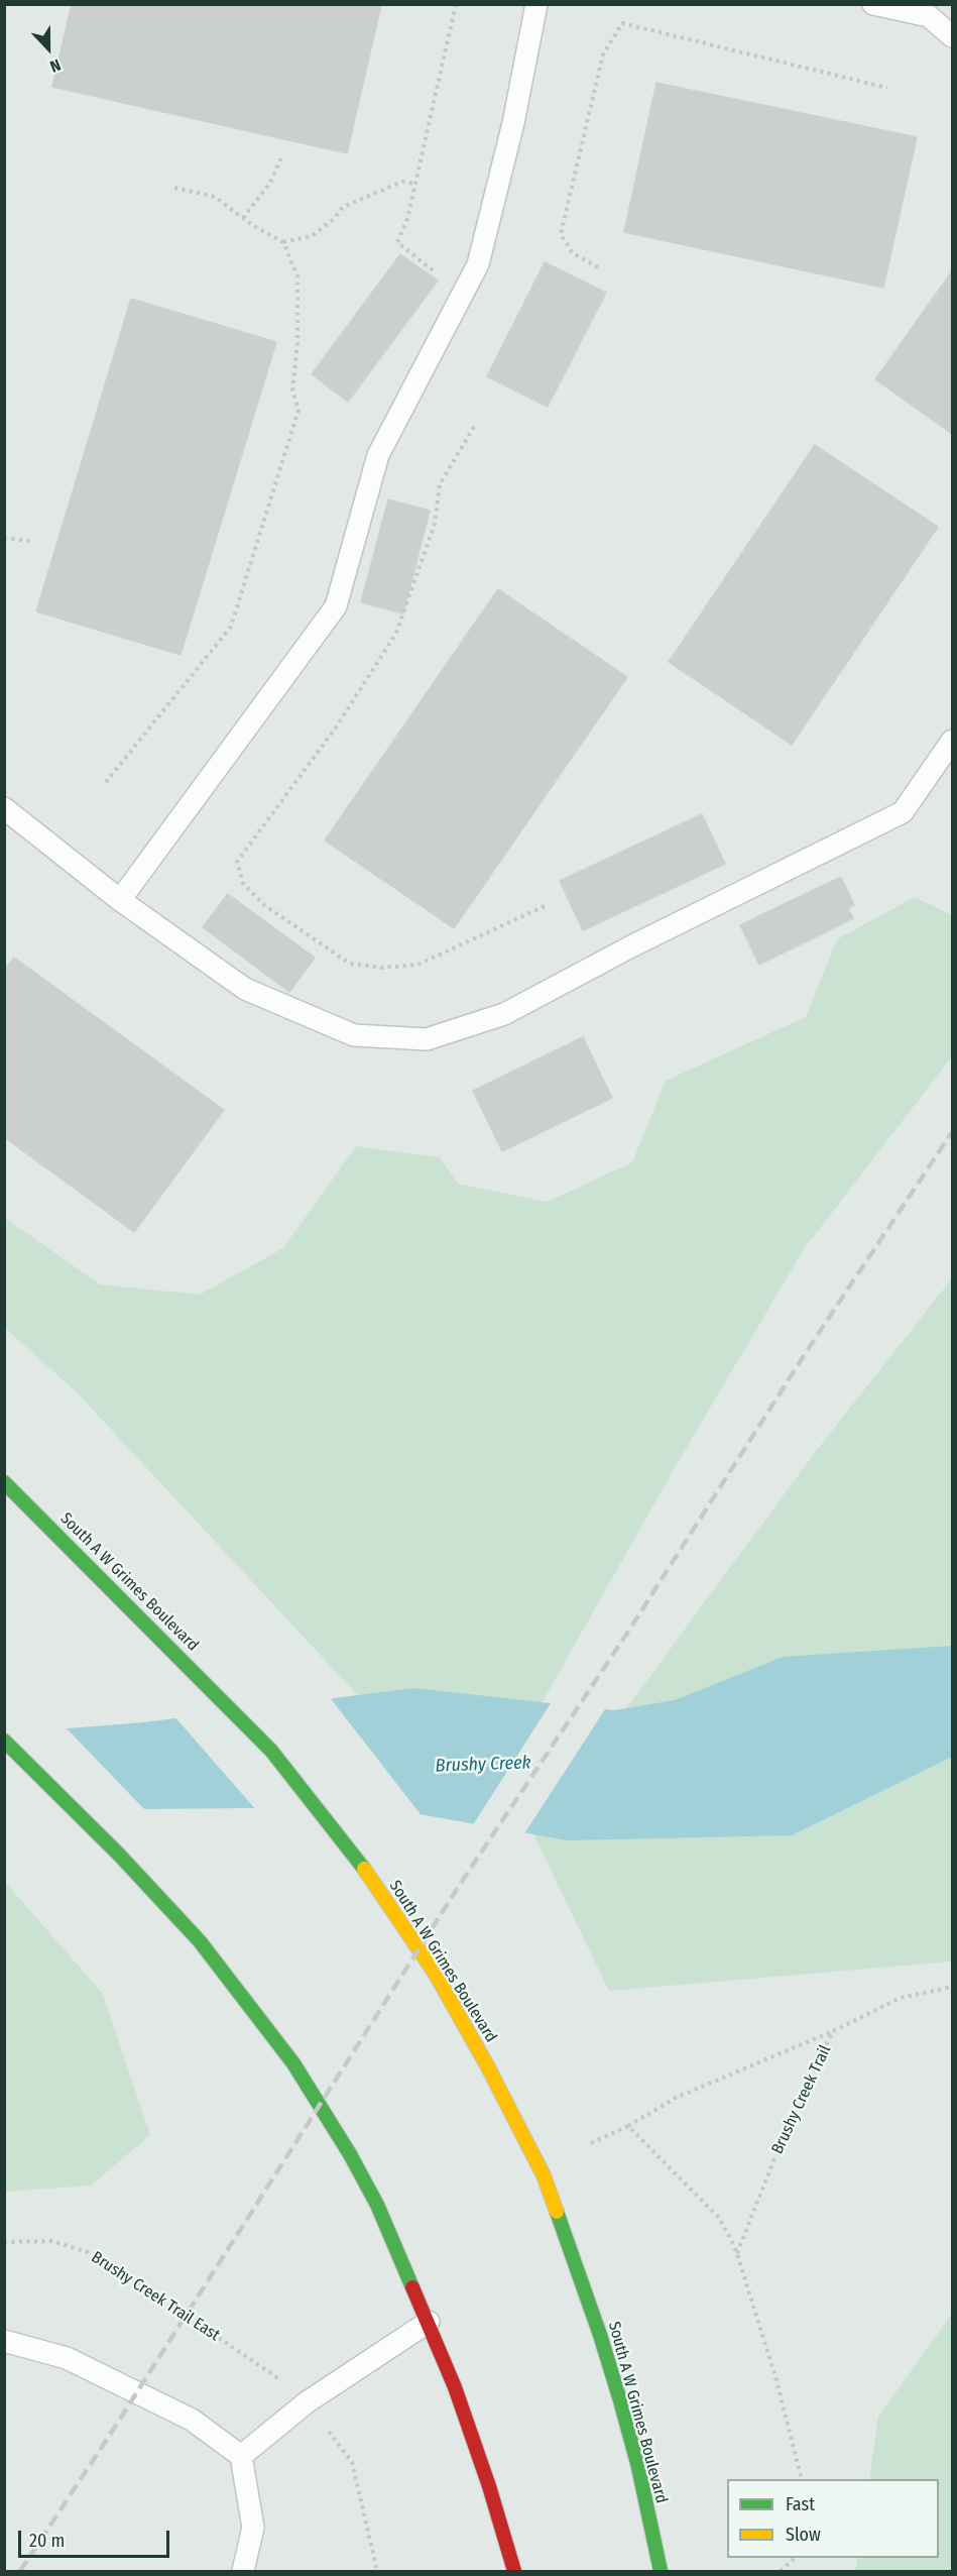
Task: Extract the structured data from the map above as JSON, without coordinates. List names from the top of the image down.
{
  "streets": {
    "main road": ["South A W Grimes Boulevard"],
    "path": ["Brushy Creek Trail", "Brushy Creek Trail East"]
  },
  "water": ["Brushy Creek"],
  "legend": ["Fast", "Slow"],
  "scale_bar": "20 m",
  "north": "bottom"
}
